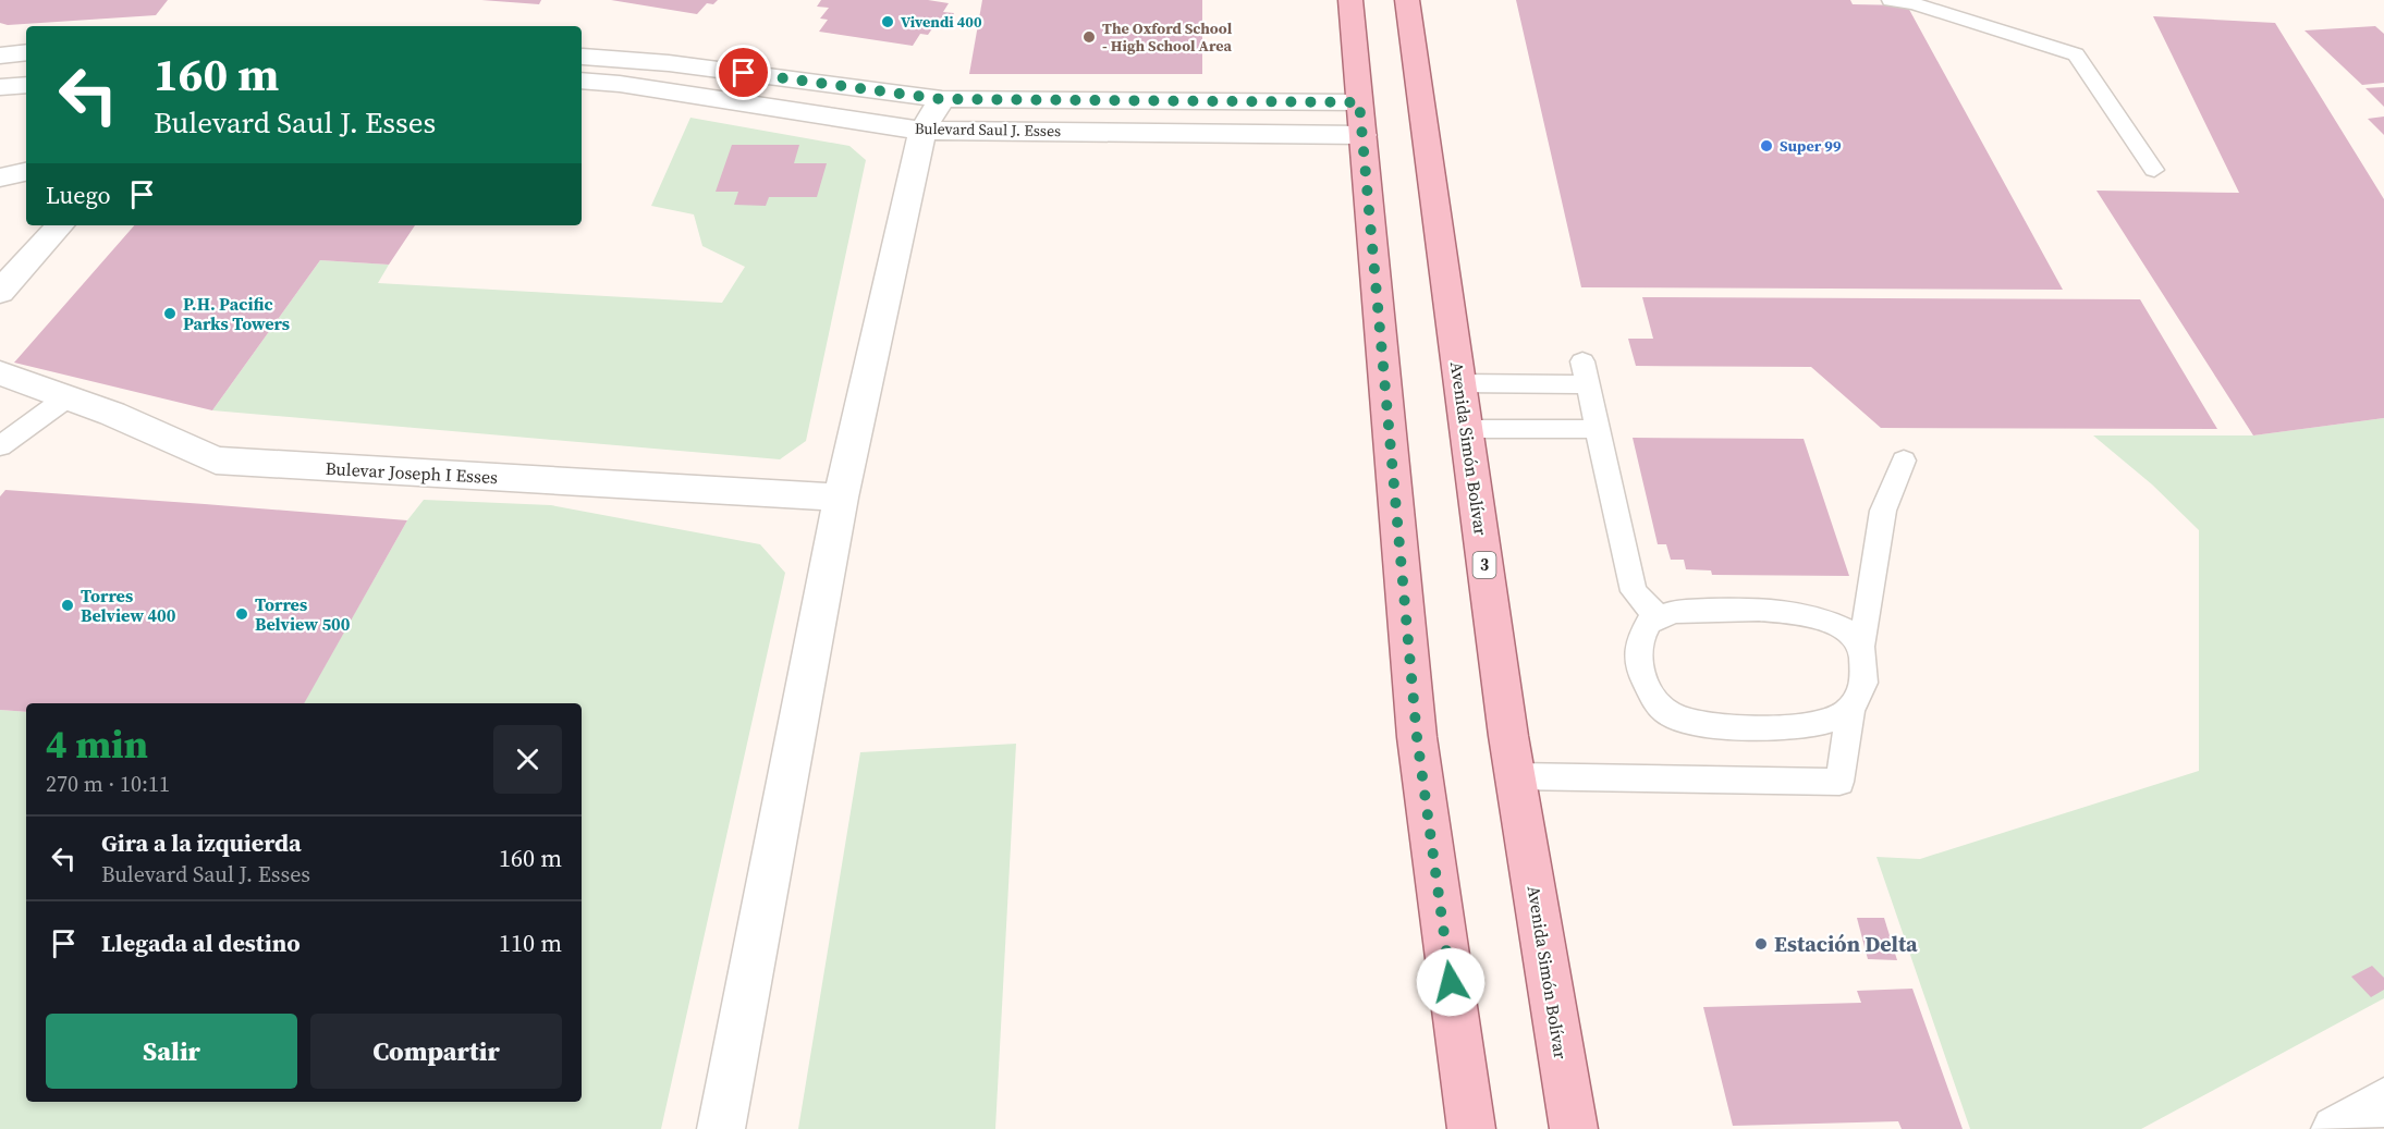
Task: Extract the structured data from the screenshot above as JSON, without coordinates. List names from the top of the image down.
{
  "streets": {
    "main road": ["Avenida Simón Bolívar", "3"],
    "street": ["Bulevard Saul J. Esses", "Bulevar Joseph I Esses"]
  },
  "places": [
    "Vivendi 400",
    "The Oxford School - High School Area",
    "Super 99",
    "P.H. Pacific Parks Towers",
    "Torres Belview 400",
    "Torres Belview 500",
    "Estación Delta"
  ],
  "page": {
    "turn": ["160 m", "Bulevard Saul J. Esses"],
    "then": "Luego",
    "heading": ["4 min", "270 m · 10:11"],
    "list": [
      {
        "name": "Gira a la izquierda",
        "note": "Bulevard Saul J. Esses",
        "value": "160 m"
      },
      {
        "name": "Llegada al destino",
        "value": "110 m"
      }
    ],
    "buttons": ["Salir", "Compartir"]
  }
}
